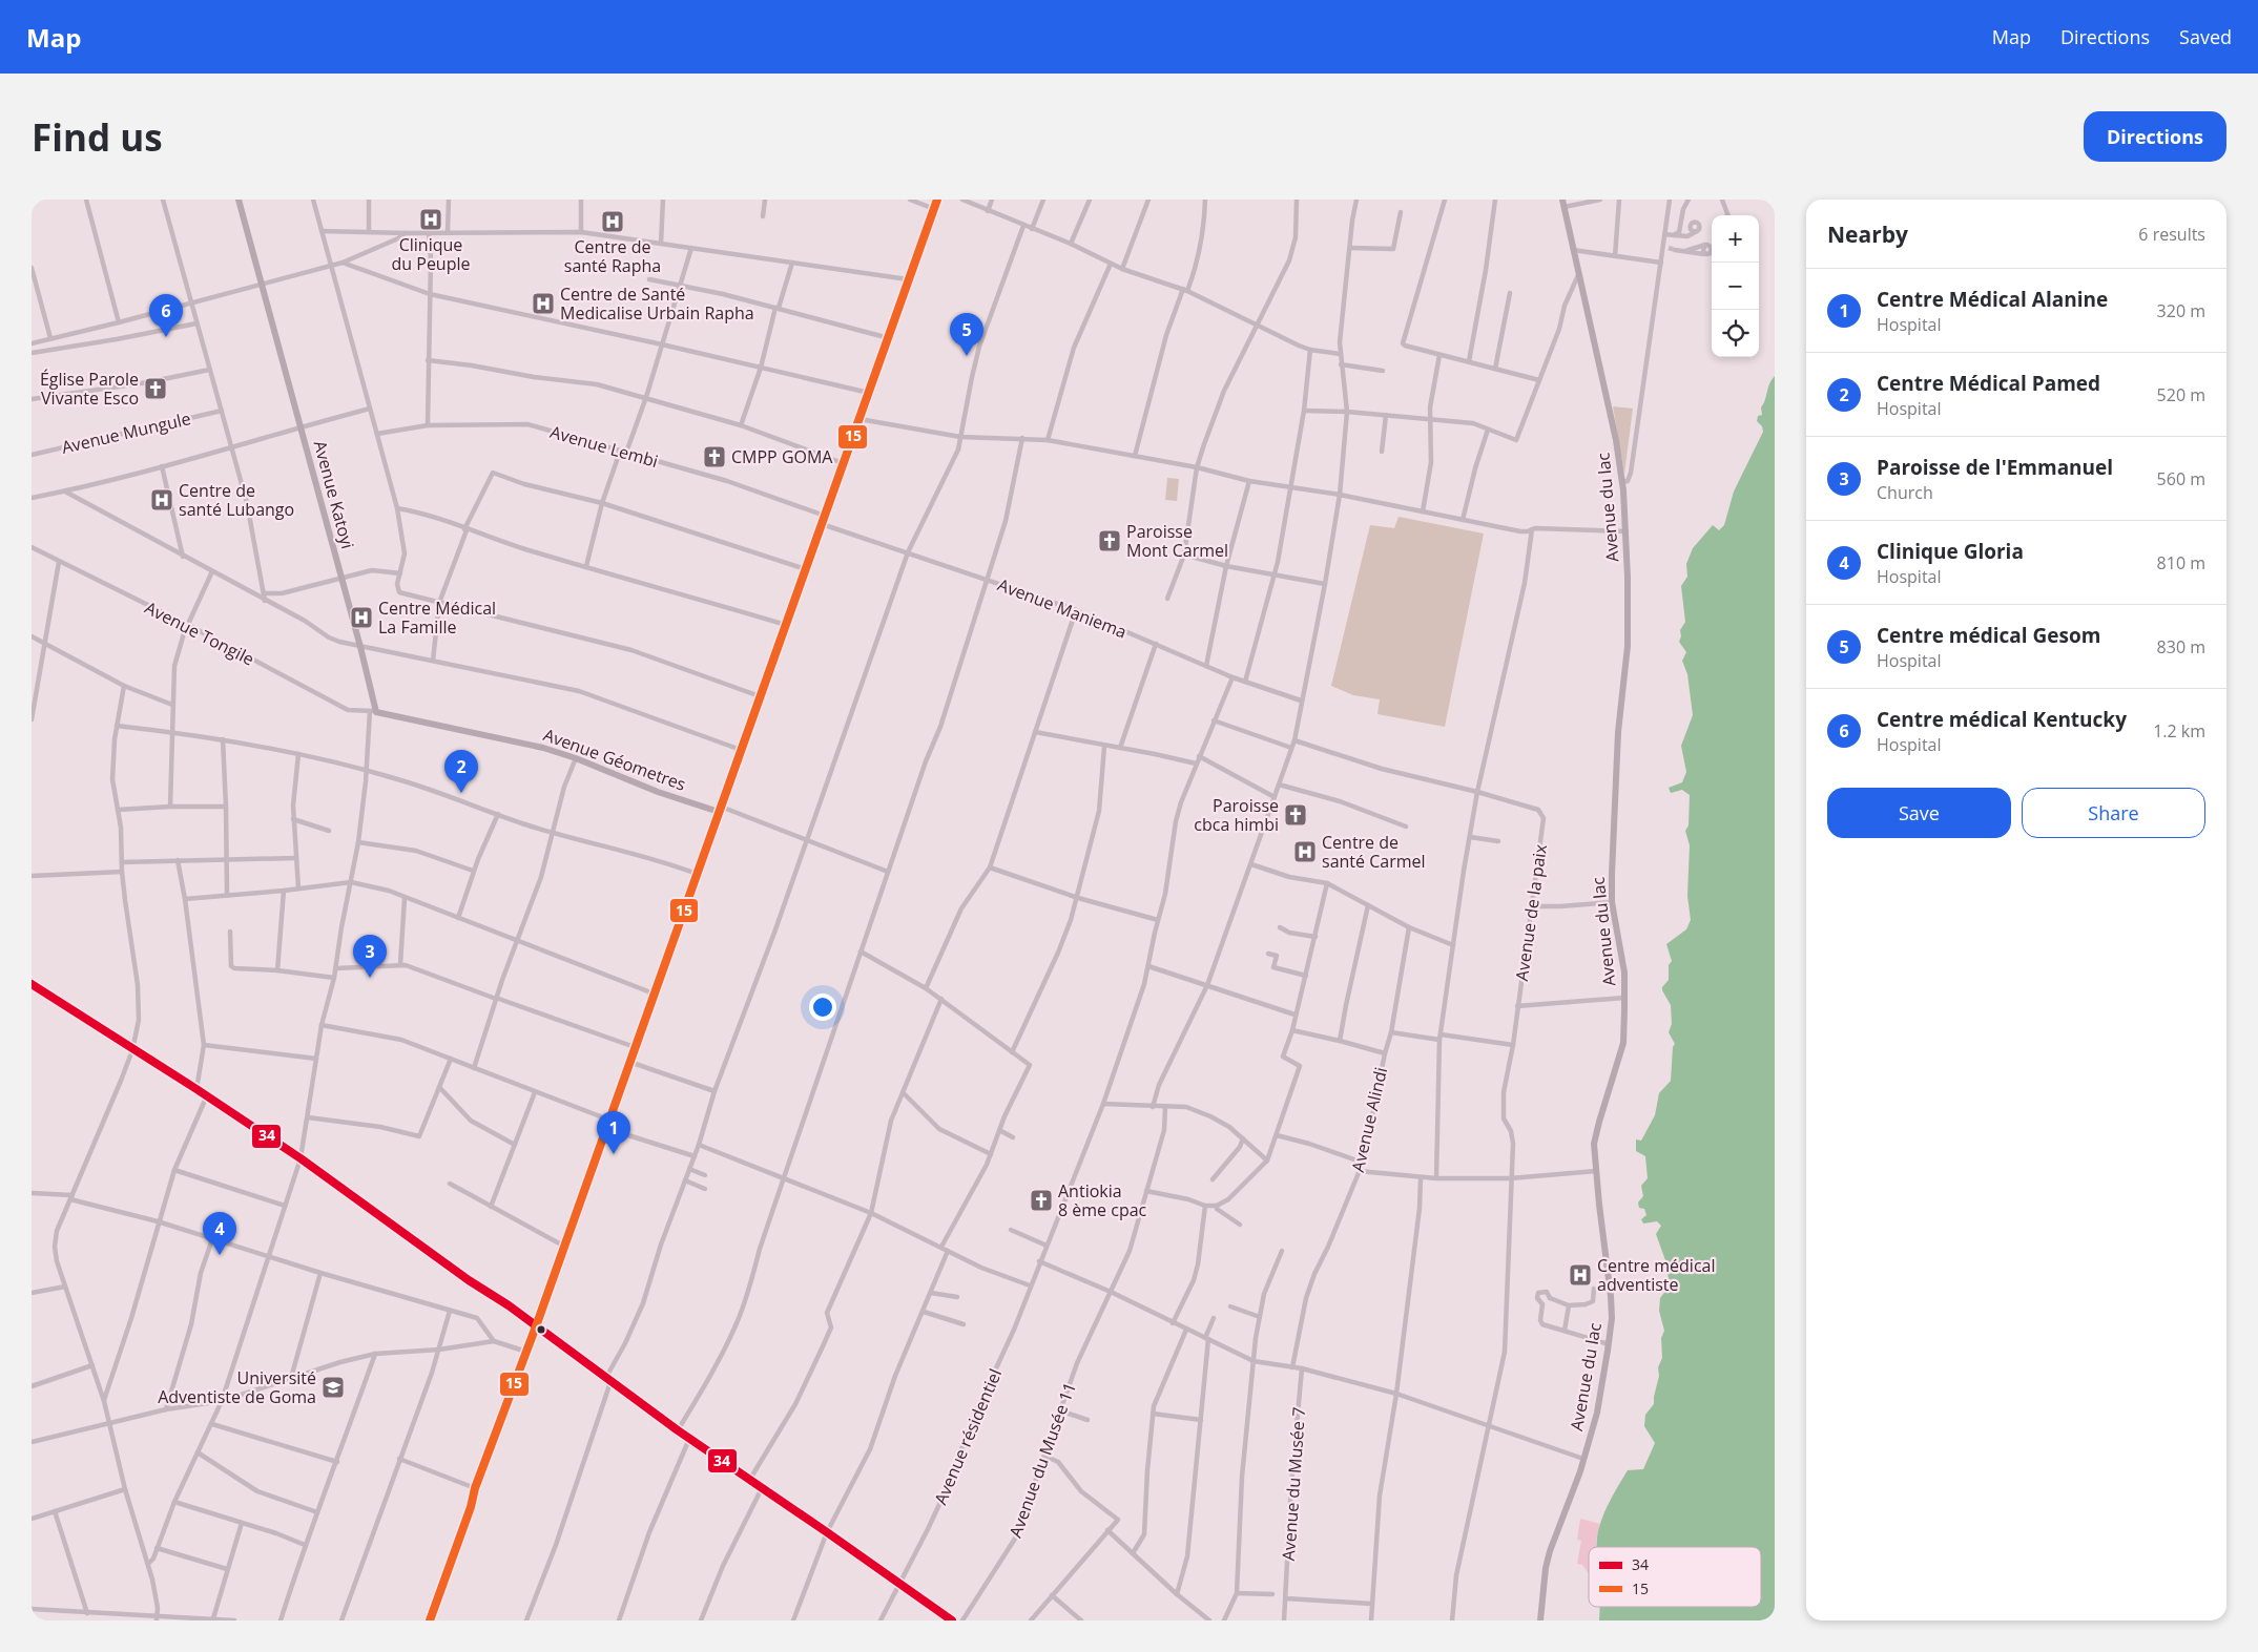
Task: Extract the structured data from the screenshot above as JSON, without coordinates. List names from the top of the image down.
{
  "streets": {
    "main road": ["Avenue Katoyi", "Avenue du lac", "Avenue Géometres"],
    "street": [
      "Avenue Mungule",
      "Avenue Lembi",
      "Avenue Maniema",
      "Avenue Tongile",
      "Avenue de la paix",
      "Avenue Alindi",
      "Avenue résidentiel",
      "Avenue du Musée 11",
      "Avenue du Musée 7"
    ]
  },
  "crossings": [
    ["Avenue Lembi", "Avenue Maniema"],
    ["Avenue Katoyi", "Avenue Tongile"],
    ["Avenue Katoyi", "Avenue Géometres"],
    ["Avenue du lac", "Avenue de la paix"],
    ["Avenue Maniema", "Avenue résidentiel"],
    ["Avenue Tongile", "Avenue Géometres"]
  ],
  "places": {
    "hospital": [
      "Clinique du Peuple",
      "Centre de santé Rapha",
      "Centre de Santé Medicalise Urbain Rapha",
      "Centre de santé Lubango",
      "Centre Médical La Famille",
      "Centre de santé Carmel",
      "Centre médical adventiste"
    ],
    "church": [
      "Église Parole Vivante Esco",
      "CMPP GOMA",
      "Paroisse Mont Carmel",
      "Paroisse cbca himbi",
      "Antiokia 8 ème cpac"
    ],
    "school or university": ["Université Adventiste de Goma"]
  },
  "lines": ["transit line 15", "transit line 34"],
  "legend": ["34", "15"],
  "page": {
    "header": "Map",
    "nav": ["Map", "Directions", "Saved"],
    "buttons": [
      "Directions",
      ["Save", "Share"]
    ],
    "title": "Find us",
    "heading": ["Nearby", "6 results"],
    "map_buttons": ["+", "−"],
    "list": [
      {
        "mark": "1",
        "name": "Centre Médical Alanine",
        "note": "Hospital",
        "value": "320 m"
      },
      {
        "mark": "2",
        "name": "Centre Médical Pamed",
        "note": "Hospital",
        "value": "520 m"
      },
      {
        "mark": "3",
        "name": "Paroisse de l'Emmanuel",
        "note": "Church",
        "value": "560 m"
      },
      {
        "mark": "4",
        "name": "Clinique Gloria",
        "note": "Hospital",
        "value": "810 m"
      },
      {
        "mark": "5",
        "name": "Centre médical Gesom",
        "note": "Hospital",
        "value": "830 m"
      },
      {
        "mark": "6",
        "name": "Centre médical Kentucky",
        "note": "Hospital",
        "value": "1.2 km"
      }
    ],
    "pins": [
      "6",
      "5",
      "2",
      "3",
      "1",
      "4"
    ]
  }
}
